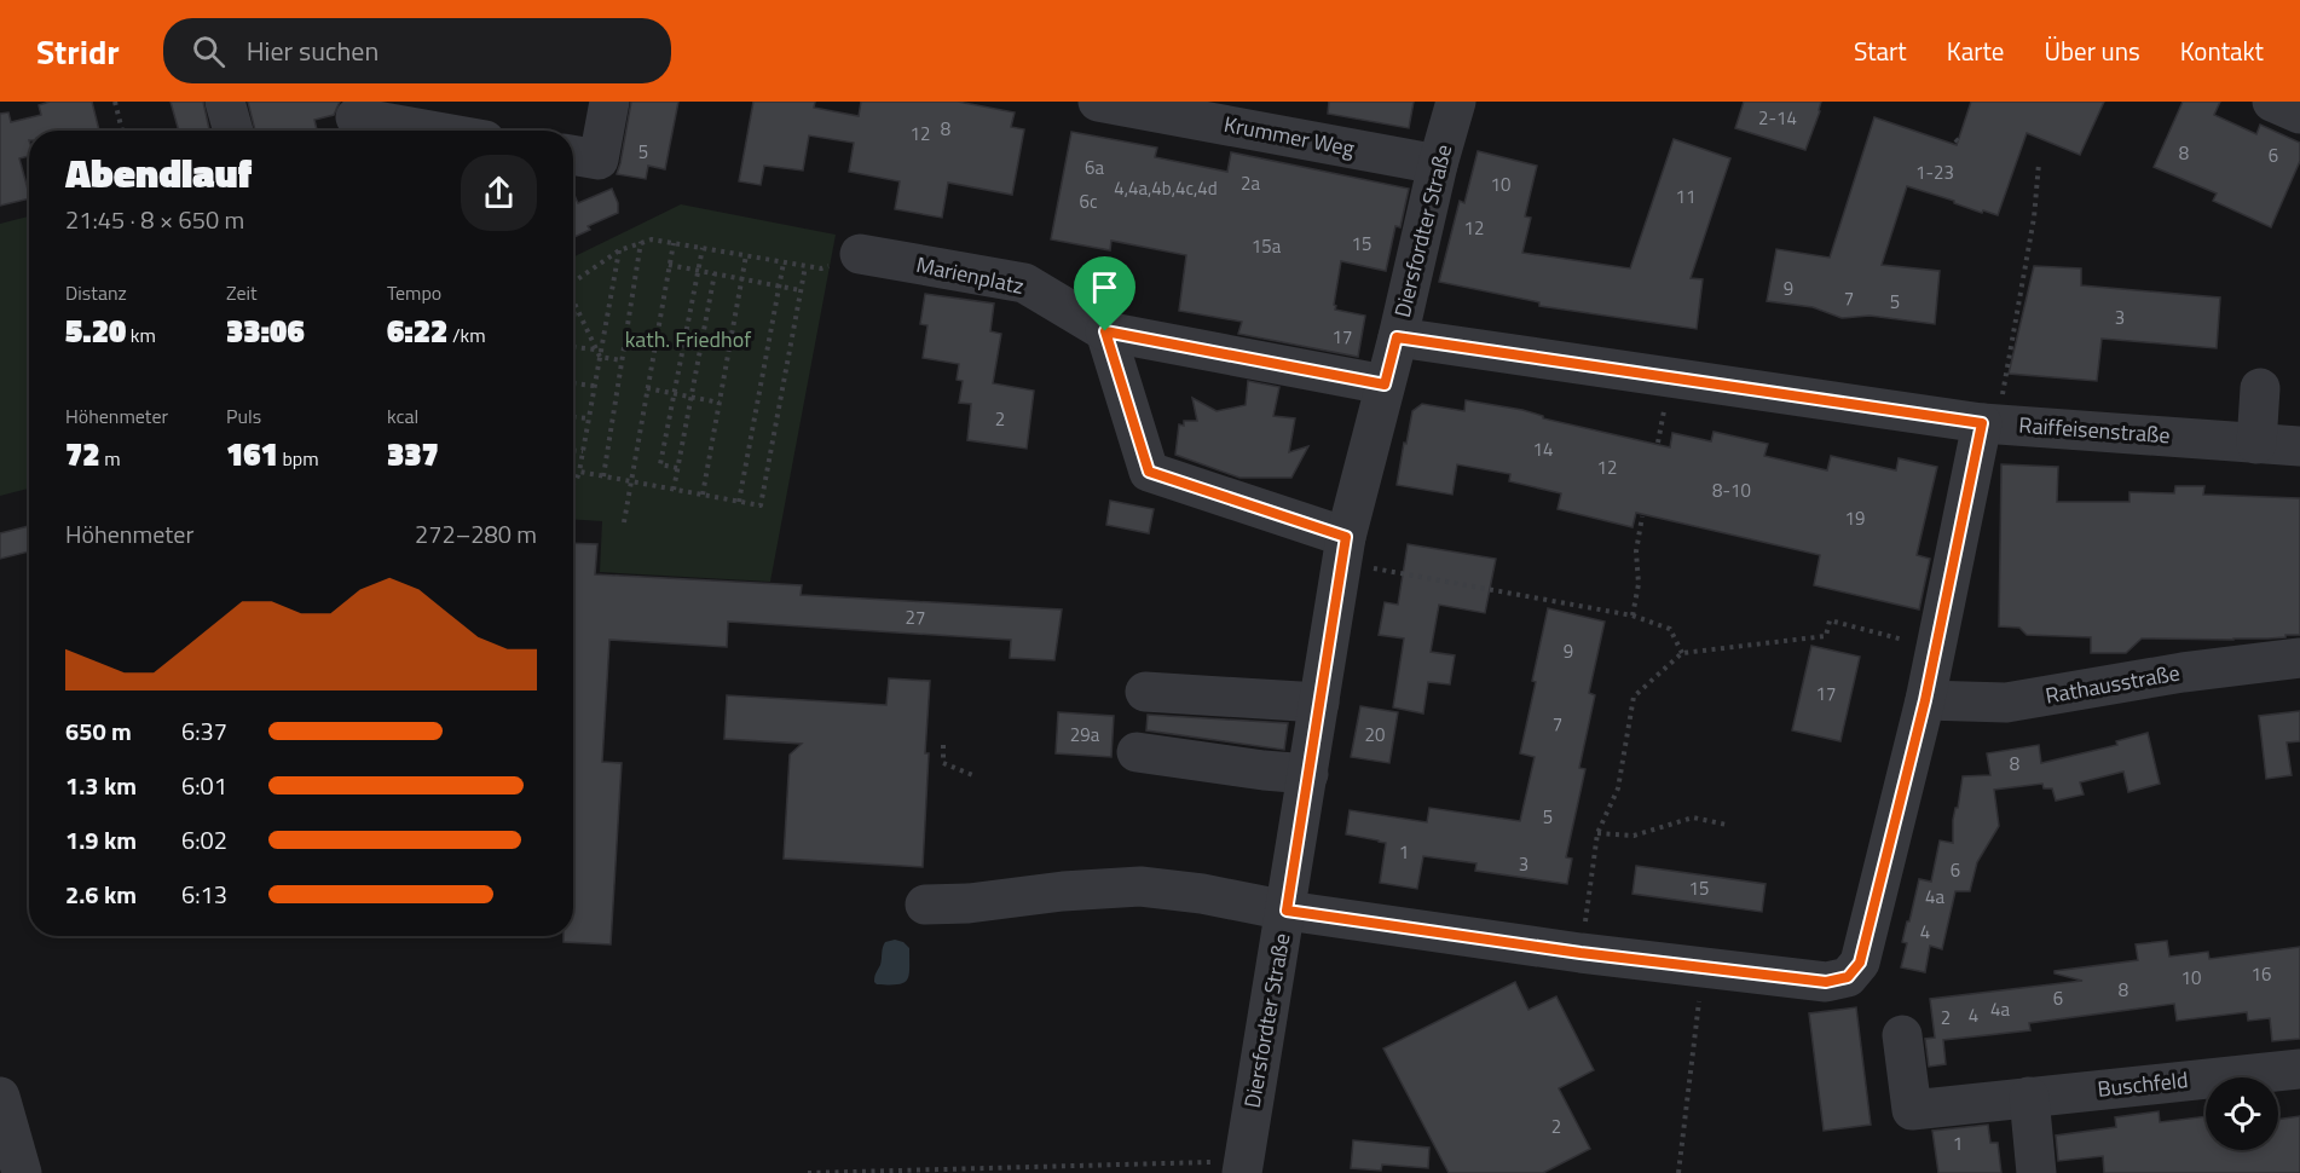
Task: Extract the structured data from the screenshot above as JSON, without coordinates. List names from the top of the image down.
{
  "streets": {
    "street": [
      "Krummer Weg",
      "Diersfordter Straße",
      "Marienplatz",
      "Raiffeisenstraße",
      "Rathausstraße",
      "Buschfeld"
    ]
  },
  "crossings": [
    ["Krummer Weg", "Diersfordter Straße"],
    ["Diersfordter Straße", "Raiffeisenstraße"]
  ],
  "parks": ["kath. Friedhof"],
  "house_numbers": [
    "2-14",
    "8",
    "12",
    "5",
    "8",
    "6",
    "6a",
    "1-23",
    "2a",
    "10",
    "4,4a,4b,4c,4d",
    "11",
    "6c",
    "12",
    "15",
    "15a",
    "9",
    "7",
    "5",
    "3",
    "17",
    "2",
    "14",
    "12",
    "8-10",
    "19",
    "27",
    "9",
    "17",
    "7",
    "29a",
    "20",
    "8",
    "5",
    "1",
    "3",
    "6",
    "15",
    "4a",
    "4",
    "16",
    "10",
    "8",
    "6",
    "4a",
    "4",
    "2",
    "2",
    "1"
  ],
  "page": {
    "header": "Stridr",
    "search": "Hier suchen",
    "nav": [
      "Start",
      "Karte",
      "Über uns",
      "Kontakt"
    ],
    "heading": ["Abendlauf", "21:45 · 8 × 650 m"],
    "stats": [
      ["Distanz", "5.20 km"],
      ["Zeit", "33:06"],
      ["Tempo", "6:22 /km"],
      ["Höhenmeter", "72 m"],
      ["Puls", "161 bpm"],
      ["kcal", "337"]
    ],
    "chart": ["Höhenmeter", "272–280 m"],
    "list": [
      {
        "name": "650 m",
        "note": "6:37"
      },
      {
        "name": "1.3 km",
        "note": "6:01"
      },
      {
        "name": "1.9 km",
        "note": "6:02"
      },
      {
        "name": "2.6 km",
        "note": "6:13"
      }
    ]
  }
}
